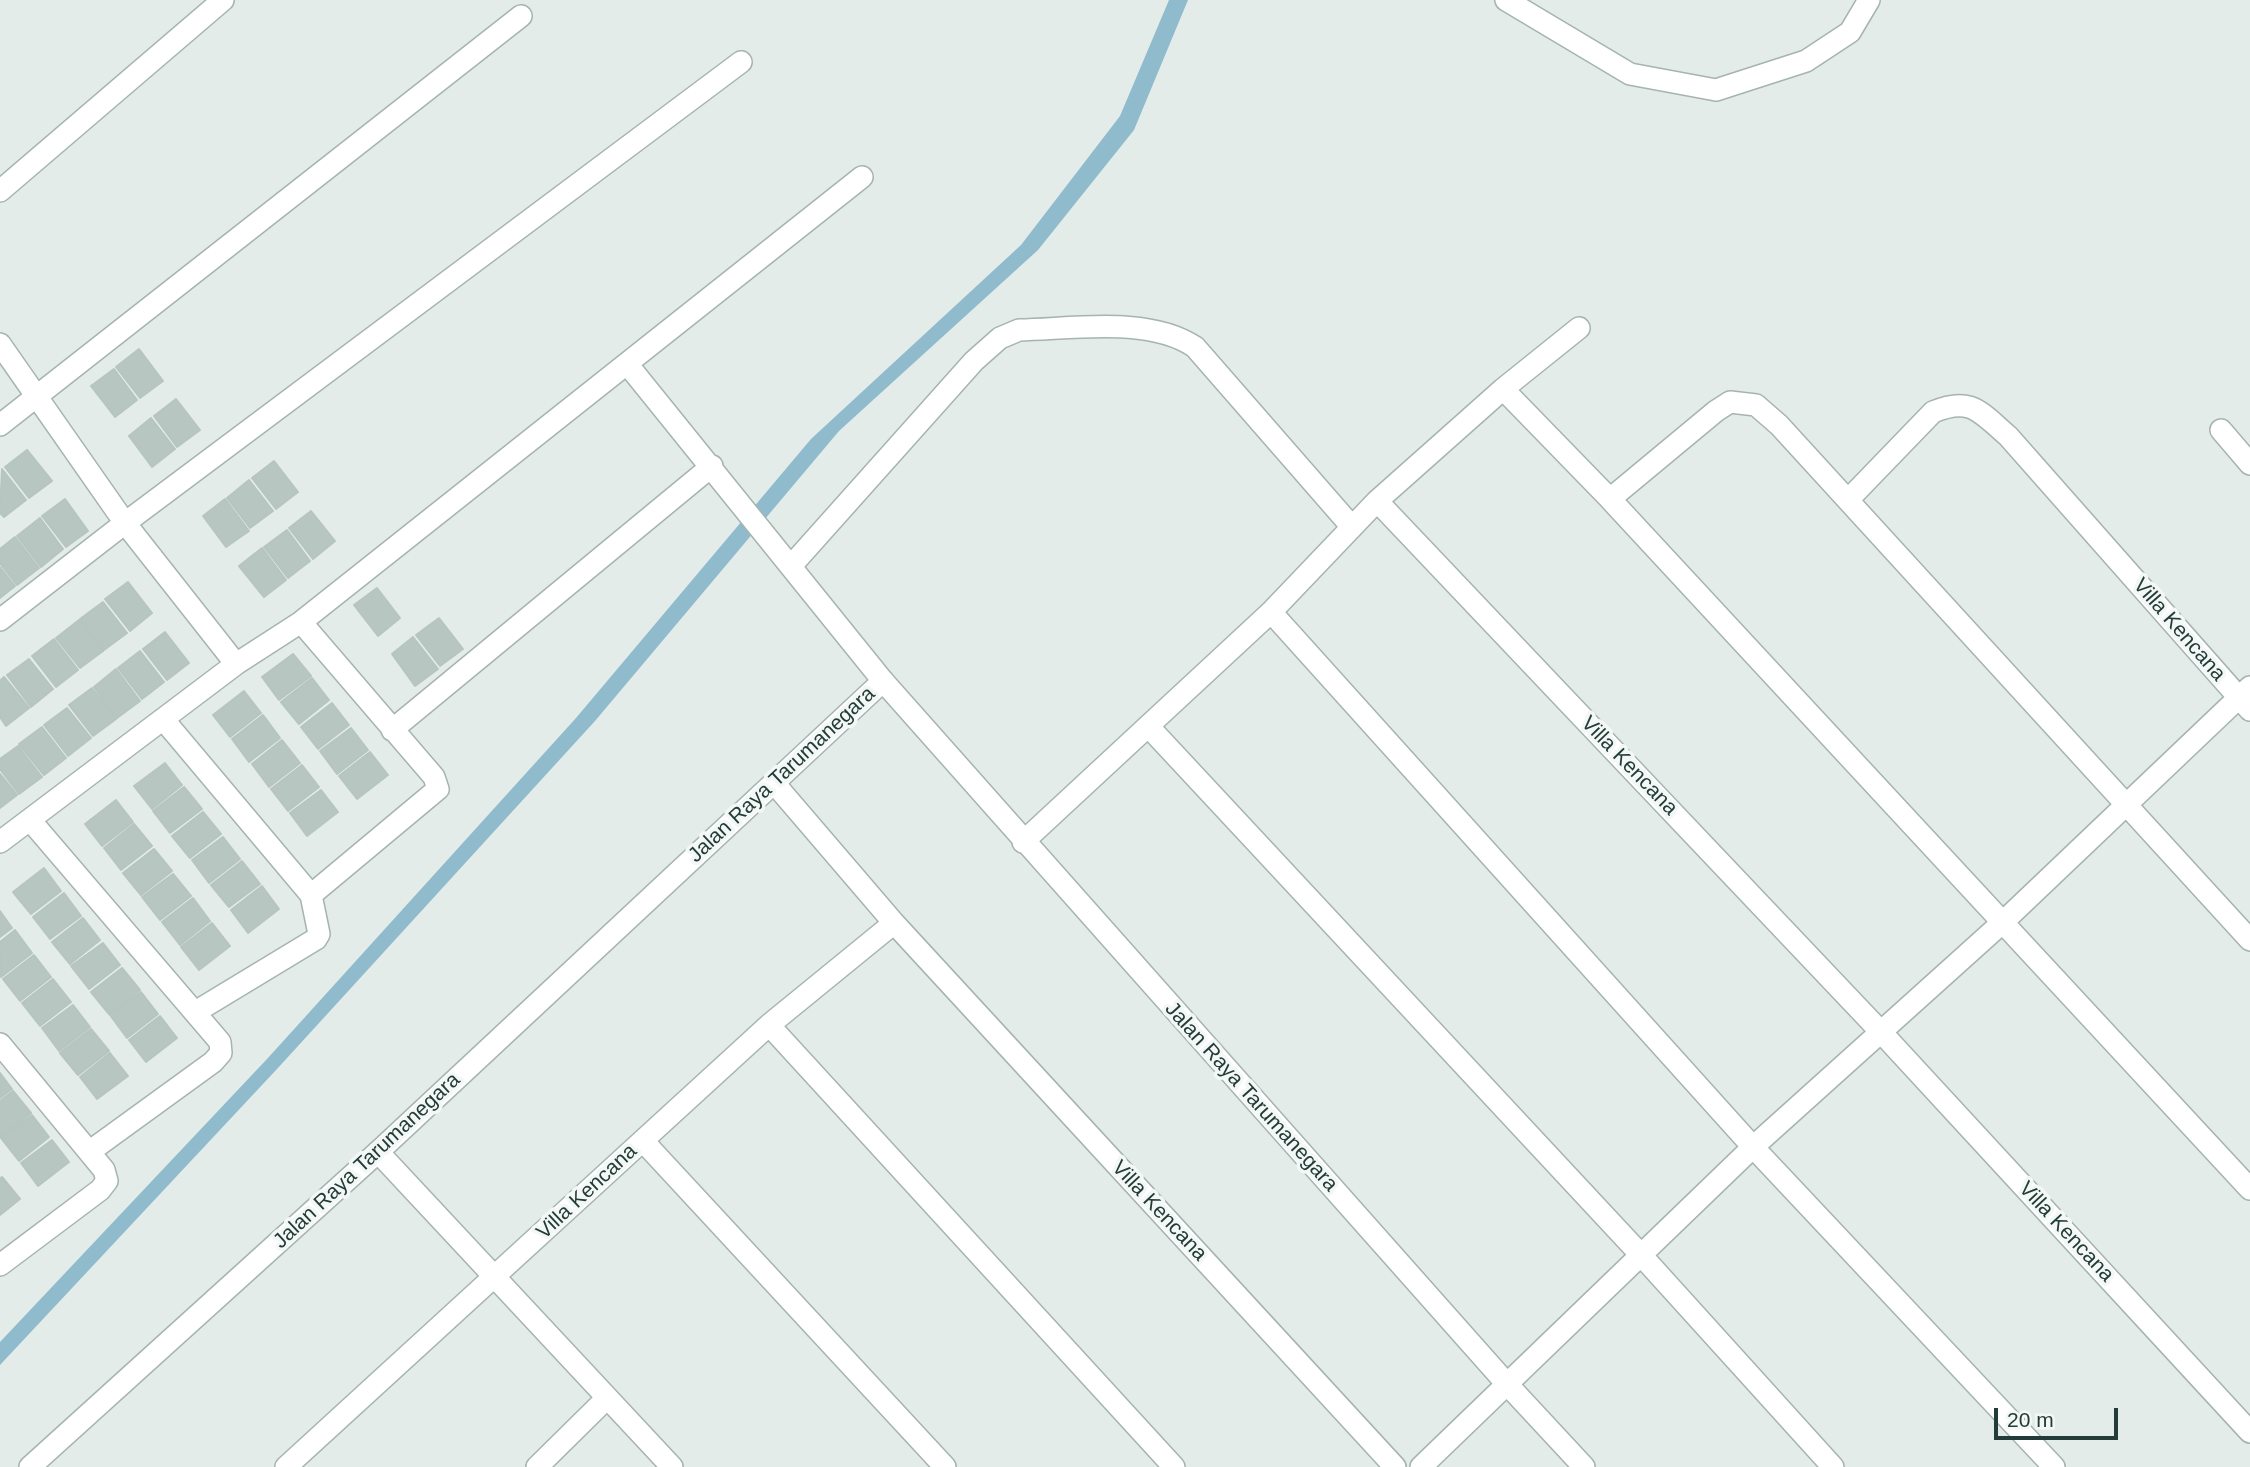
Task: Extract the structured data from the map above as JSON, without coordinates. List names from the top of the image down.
{
  "streets": {
    "street": ["Villa Kencana", "Jalan Raya Tarumanegara"]
  },
  "crossings": [
    ["Villa Kencana", "Jalan Raya Tarumanegara"]
  ],
  "scale_bar": "20 m"
}
